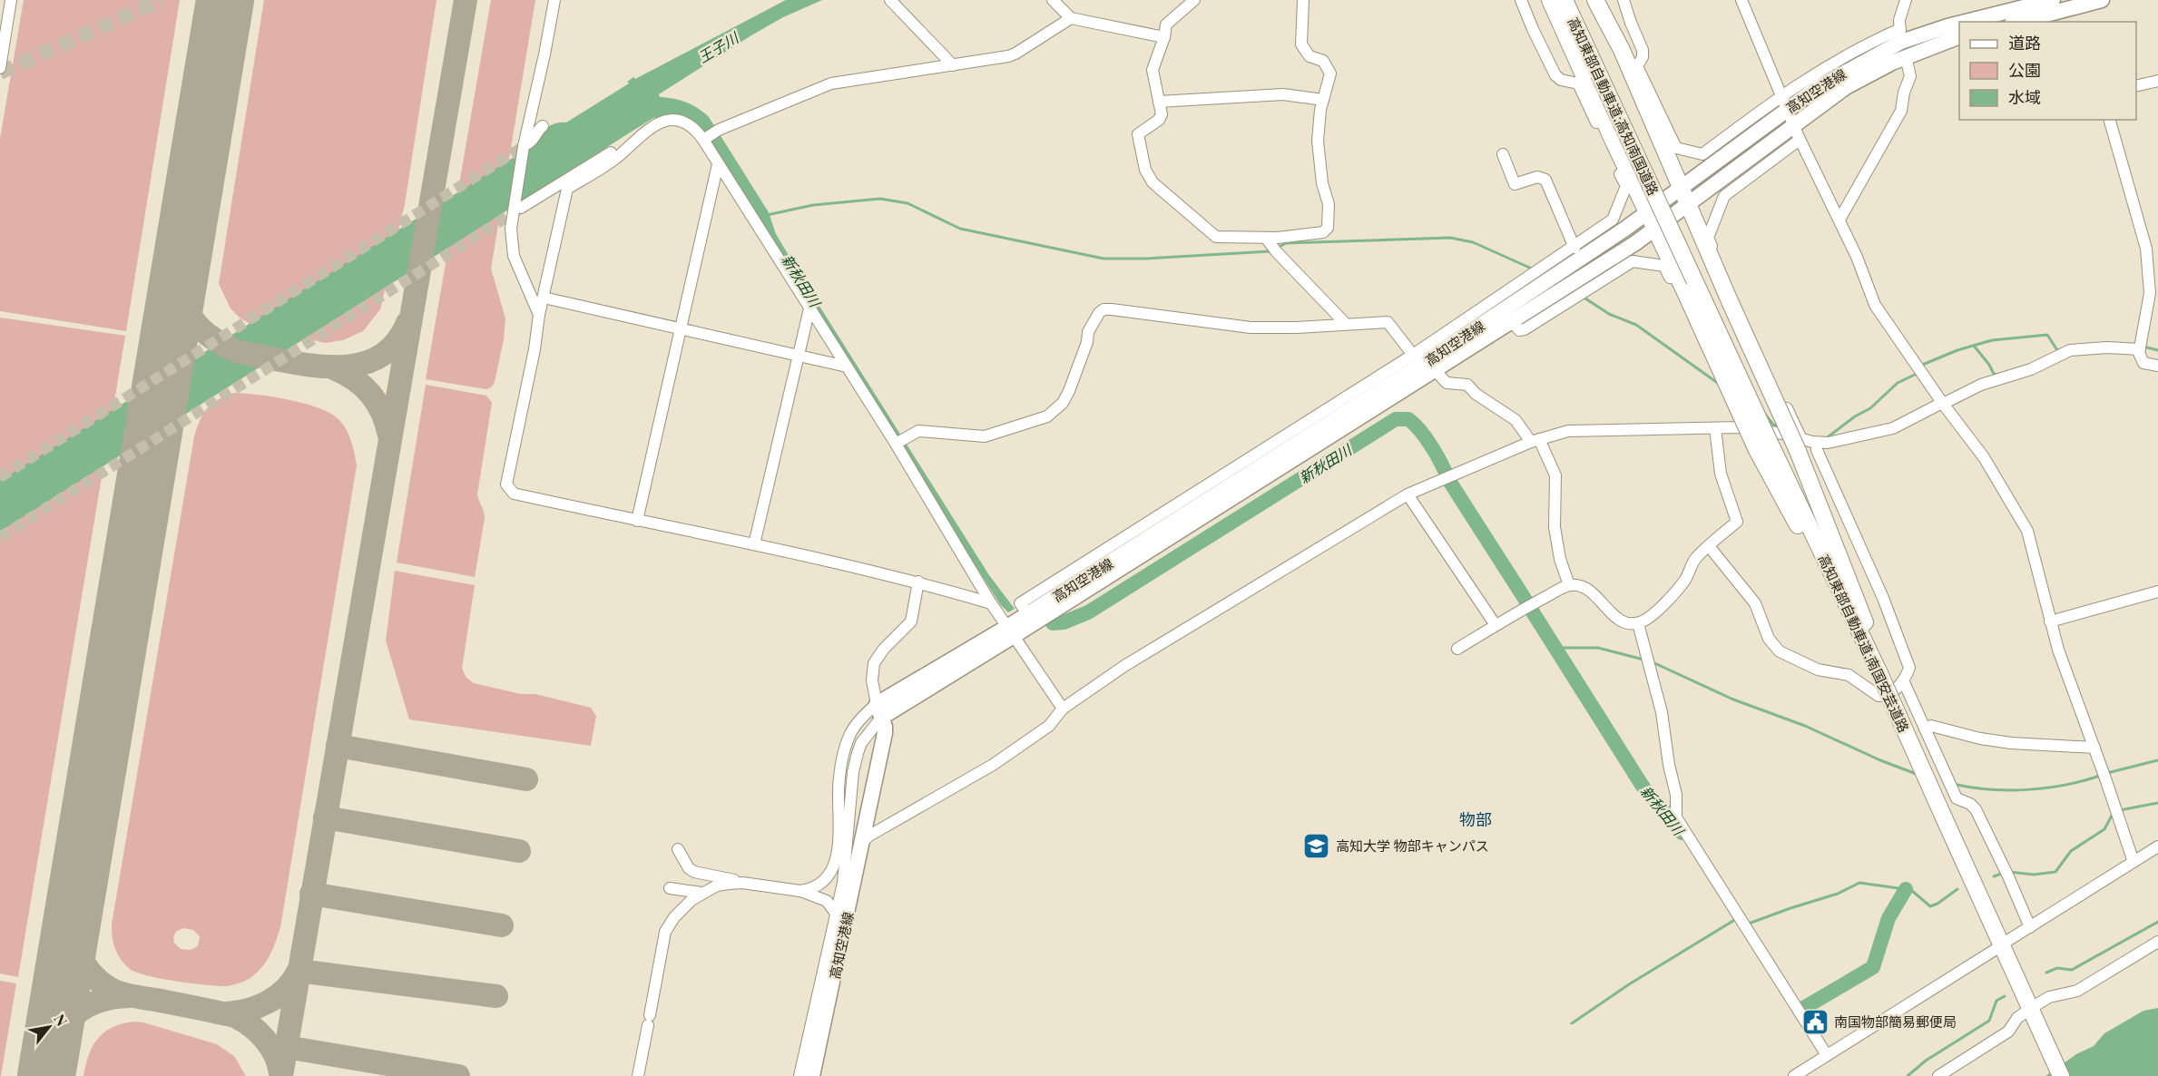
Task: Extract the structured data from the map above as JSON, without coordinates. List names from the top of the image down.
{
  "streets": {
    "highway": ["高知東部自動車道;高知南国道路", "高知東部自動車道;南国安芸道路"],
    "main road": ["高知空港線"]
  },
  "crossings": [
    ["高知空港線", "高知東部自動車道;高知南国道路"]
  ],
  "districts": ["物部"],
  "water": ["王子川", "新秋田川"],
  "places": {
    "school or university": ["高知大学 物部キャンパス"],
    "public building": ["南国物部簡易郵便局"]
  },
  "legend": ["道路", "公園", "水域"],
  "north": "top right"
}
